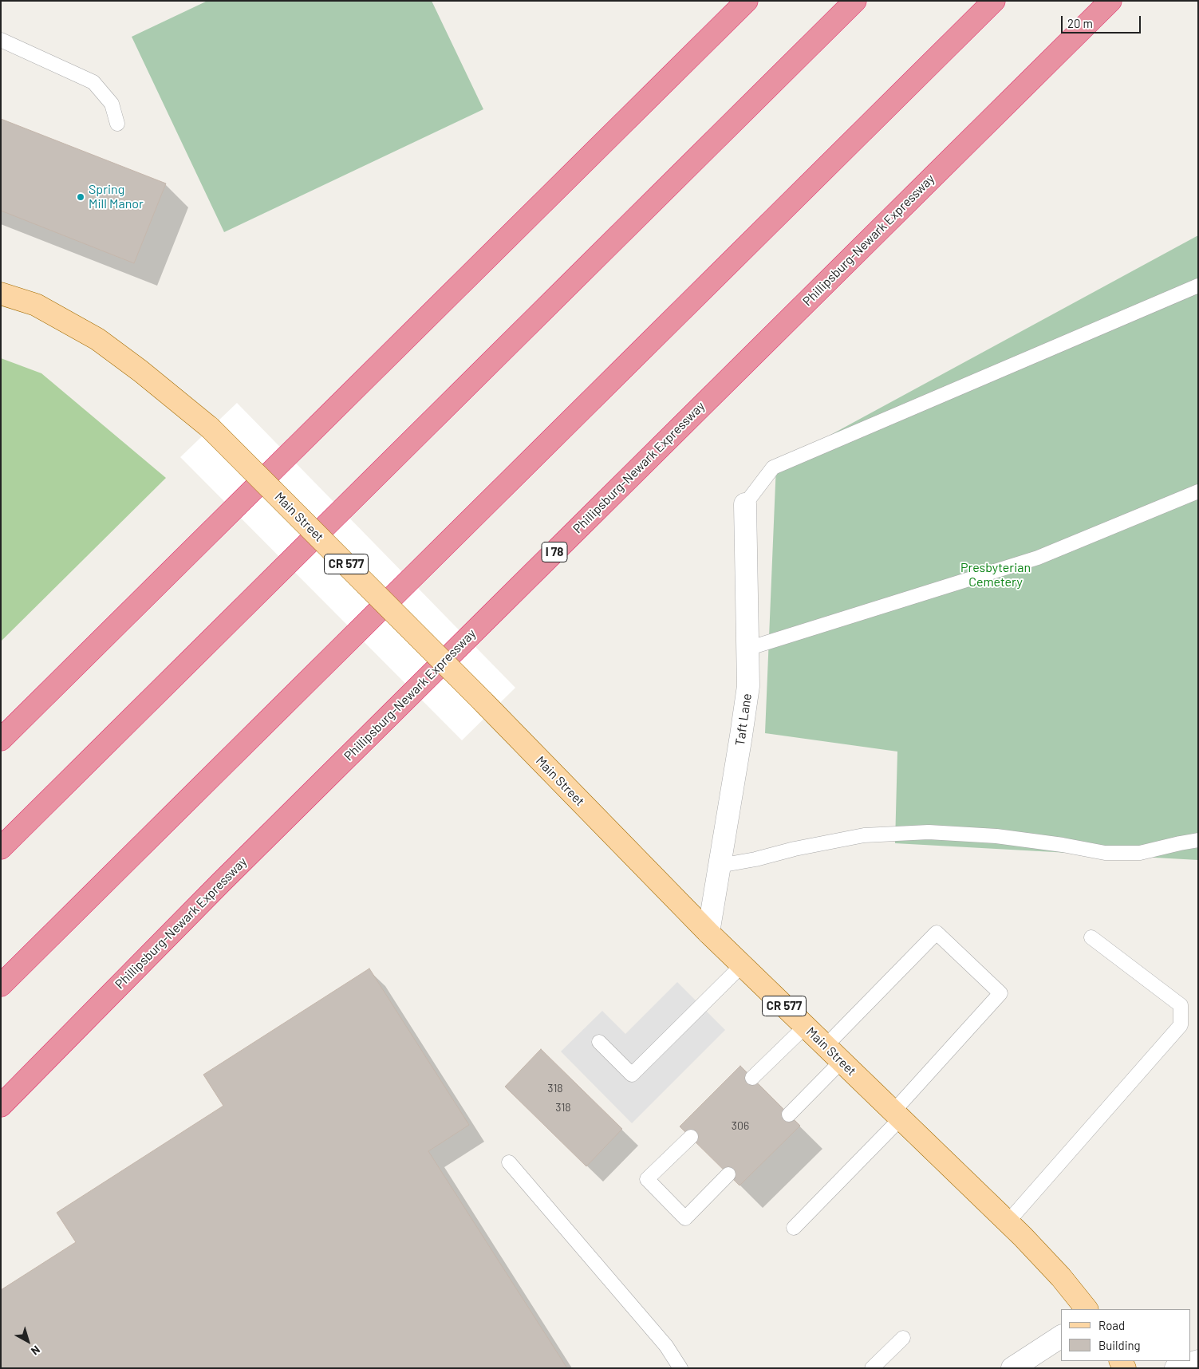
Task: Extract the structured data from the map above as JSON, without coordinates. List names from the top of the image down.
{
  "streets": {
    "highway": ["Phillipsburg-Newark Expressway", "I 78"],
    "main road": ["Main Street", "CR 577"],
    "street": ["Taft Lane"]
  },
  "crossings": [
    ["Main Street", "Taft Lane"]
  ],
  "parks": ["Presbyterian Cemetery"],
  "places": ["Spring Mill Manor"],
  "house_numbers": ["318", "318", "306"],
  "legend": ["Road", "Building"],
  "scale_bar": "20 m",
  "north": "bottom right"
}
